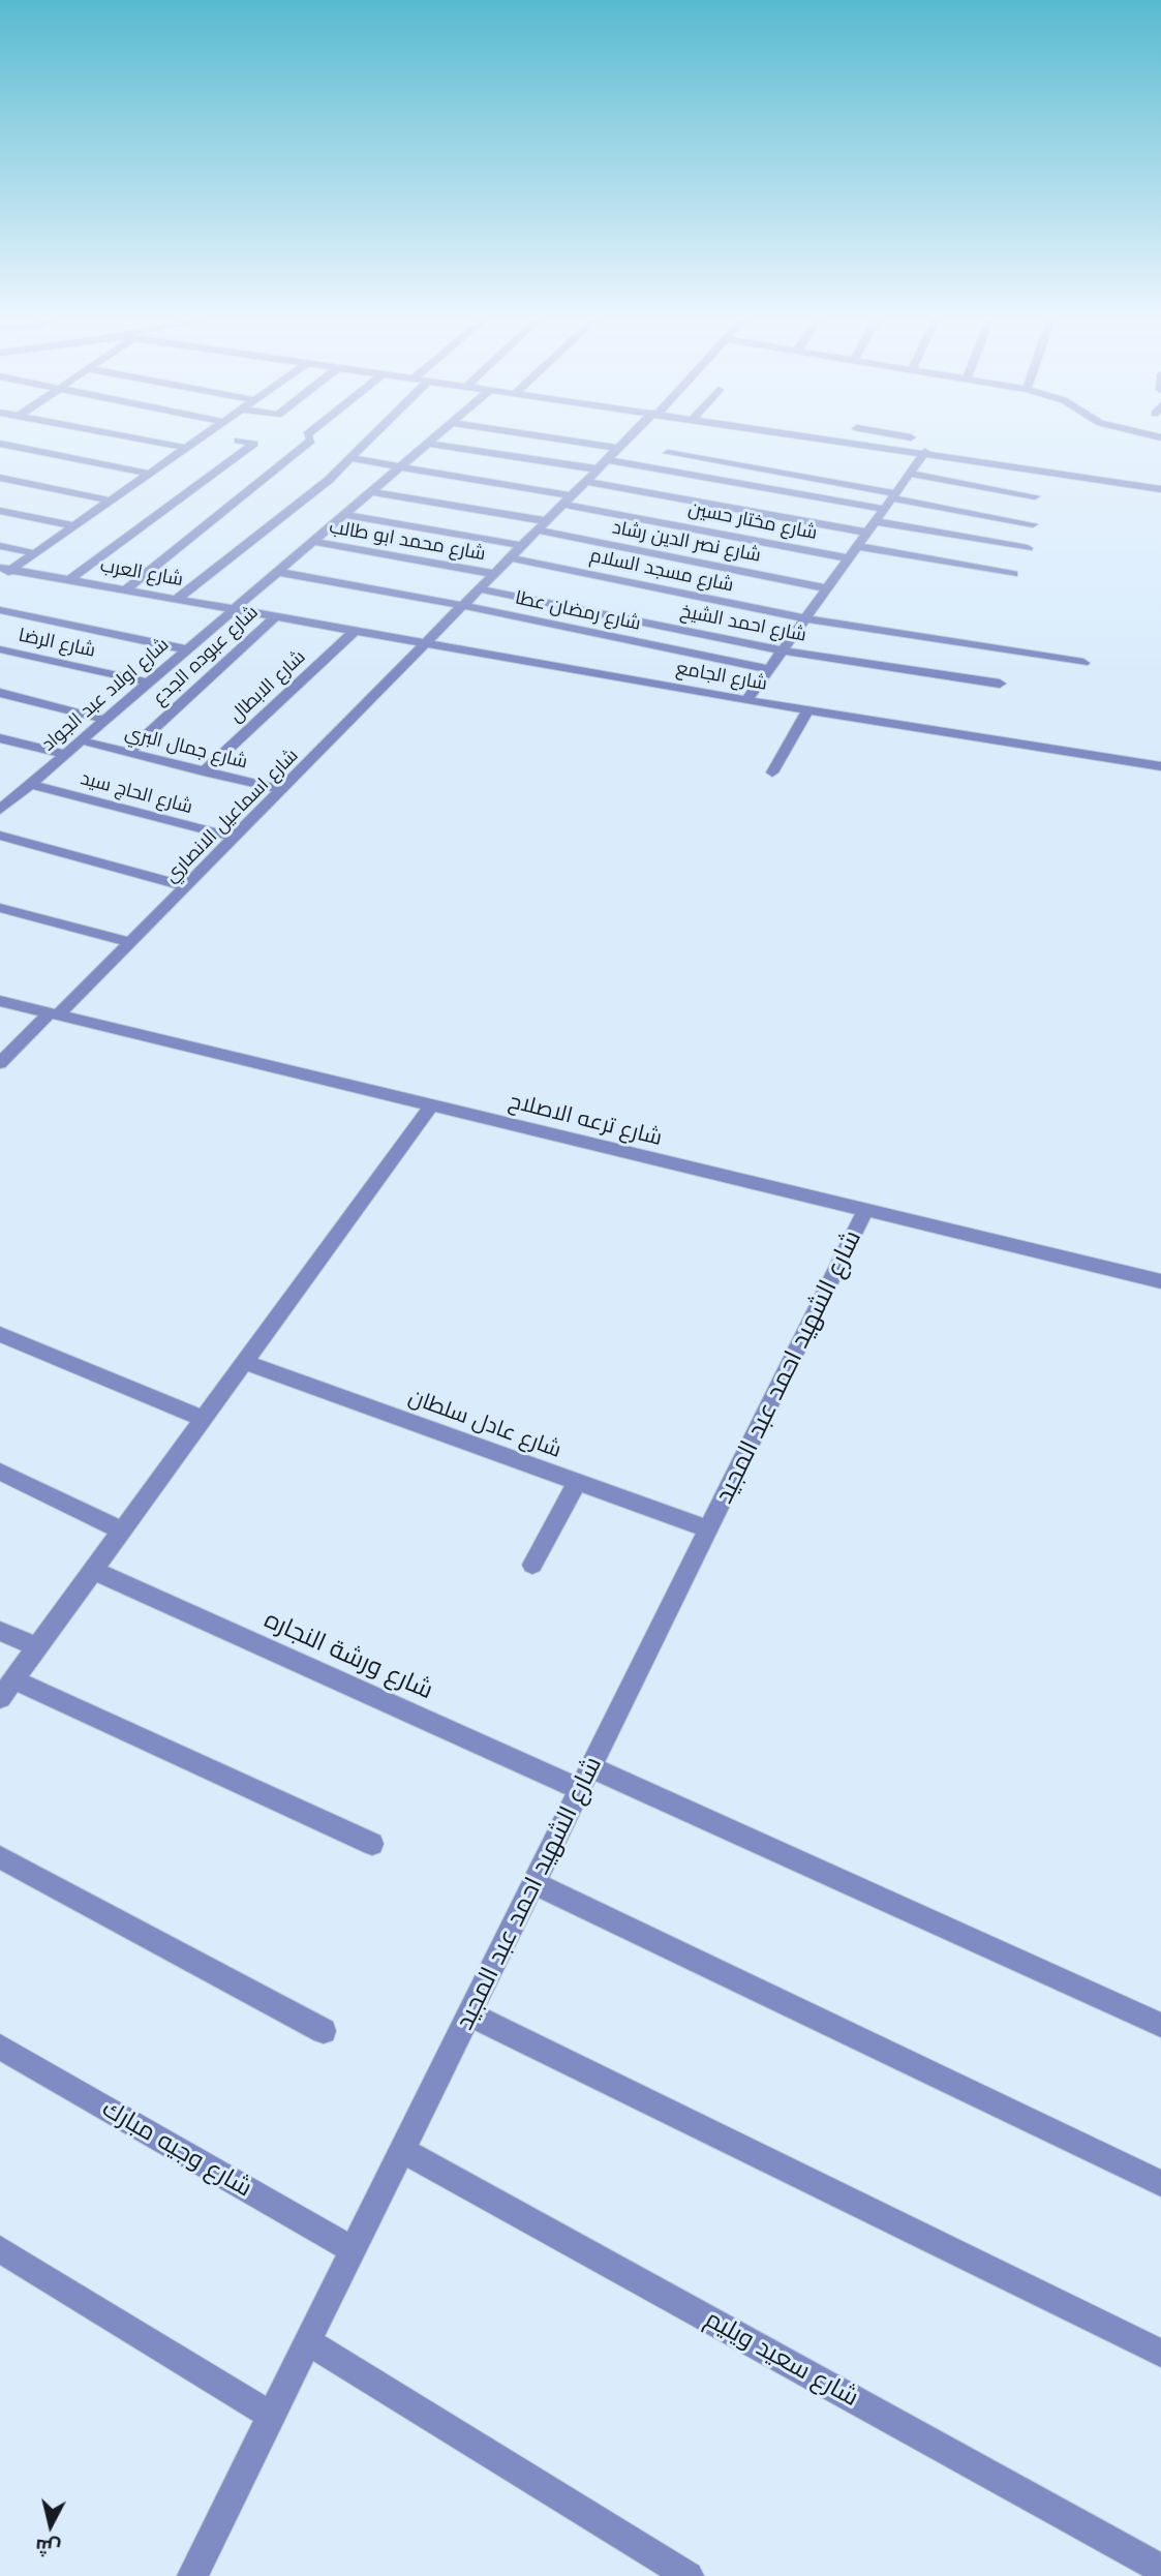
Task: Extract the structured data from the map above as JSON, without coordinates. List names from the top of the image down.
{
  "streets": {
    "street": [
      "شارع مختار حسين",
      "شارع محمد ابو طالب",
      "شارع نصر الدين رشاد",
      "شارع مسجد السلام",
      "شارع العرب",
      "شارع رمضان عطا",
      "شارع احمد الشيخ",
      "شارع الرضا",
      "شارع عبوده الجدع",
      "شارع الجامع",
      "شارع الابطال",
      "شارع اولاد عبد الجواد",
      "شارع جمال البري",
      "شارع الحاج سيد",
      "شارع اسماعيل الانصاري",
      "شارع ترعه الاصلاح",
      "شارع الشهيد احمد عبد المجيد",
      "شارع عادل سلطان",
      "شارع ورشة النجاره",
      "شارع وجيه مبارك",
      "شارع سعيد ويليم"
    ]
  },
  "crossings": [
    ["شارع مختار حسين", "شارع اولاد عبد الجواد"],
    ["شارع مختار حسين", "شارع اسماعيل الانصاري"],
    ["شارع محمد ابو طالب", "شارع اولاد عبد الجواد"],
    ["شارع محمد ابو طالب", "شارع اسماعيل الانصاري"],
    ["شارع نصر الدين رشاد", "شارع اولاد عبد الجواد"],
    ["شارع نصر الدين رشاد", "شارع اسماعيل الانصاري"],
    ["شارع مسجد السلام", "شارع اسماعيل الانصاري"],
    ["شارع العرب", "شارع عبوده الجدع"],
    ["شارع العرب", "شارع الجامع"],
    ["شارع العرب", "شارع اولاد عبد الجواد"],
    ["شارع رمضان عطا", "شارع اولاد عبد الجواد"],
    ["شارع رمضان عطا", "شارع اسماعيل الانصاري"],
    ["شارع احمد الشيخ", "شارع اسماعيل الانصاري"],
    ["شارع الرضا", "شارع اولاد عبد الجواد"],
    ["شارع عبوده الجدع", "شارع الجامع"],
    ["شارع عبوده الجدع", "شارع جمال البري"],
    ["شارع الجامع", "شارع الابطال"],
    ["شارع الجامع", "شارع اسماعيل الانصاري"],
    ["شارع الابطال", "شارع جمال البري"],
    ["شارع اولاد عبد الجواد", "شارع جمال البري"],
    ["شارع اولاد عبد الجواد", "شارع الحاج سيد"],
    ["شارع جمال البري", "شارع اسماعيل الانصاري"],
    ["شارع الحاج سيد", "شارع اسماعيل الانصاري"],
    ["شارع اسماعيل الانصاري", "شارع ترعه الاصلاح"],
    ["شارع ترعه الاصلاح", "شارع الشهيد احمد عبد المجيد"],
    ["شارع الشهيد احمد عبد المجيد", "شارع عادل سلطان"],
    ["شارع الشهيد احمد عبد المجيد", "شارع ورشة النجاره"],
    ["شارع الشهيد احمد عبد المجيد", "شارع وجيه مبارك"],
    ["شارع الشهيد احمد عبد المجيد", "شارع سعيد ويليم"]
  ],
  "north": "bottom"
}
